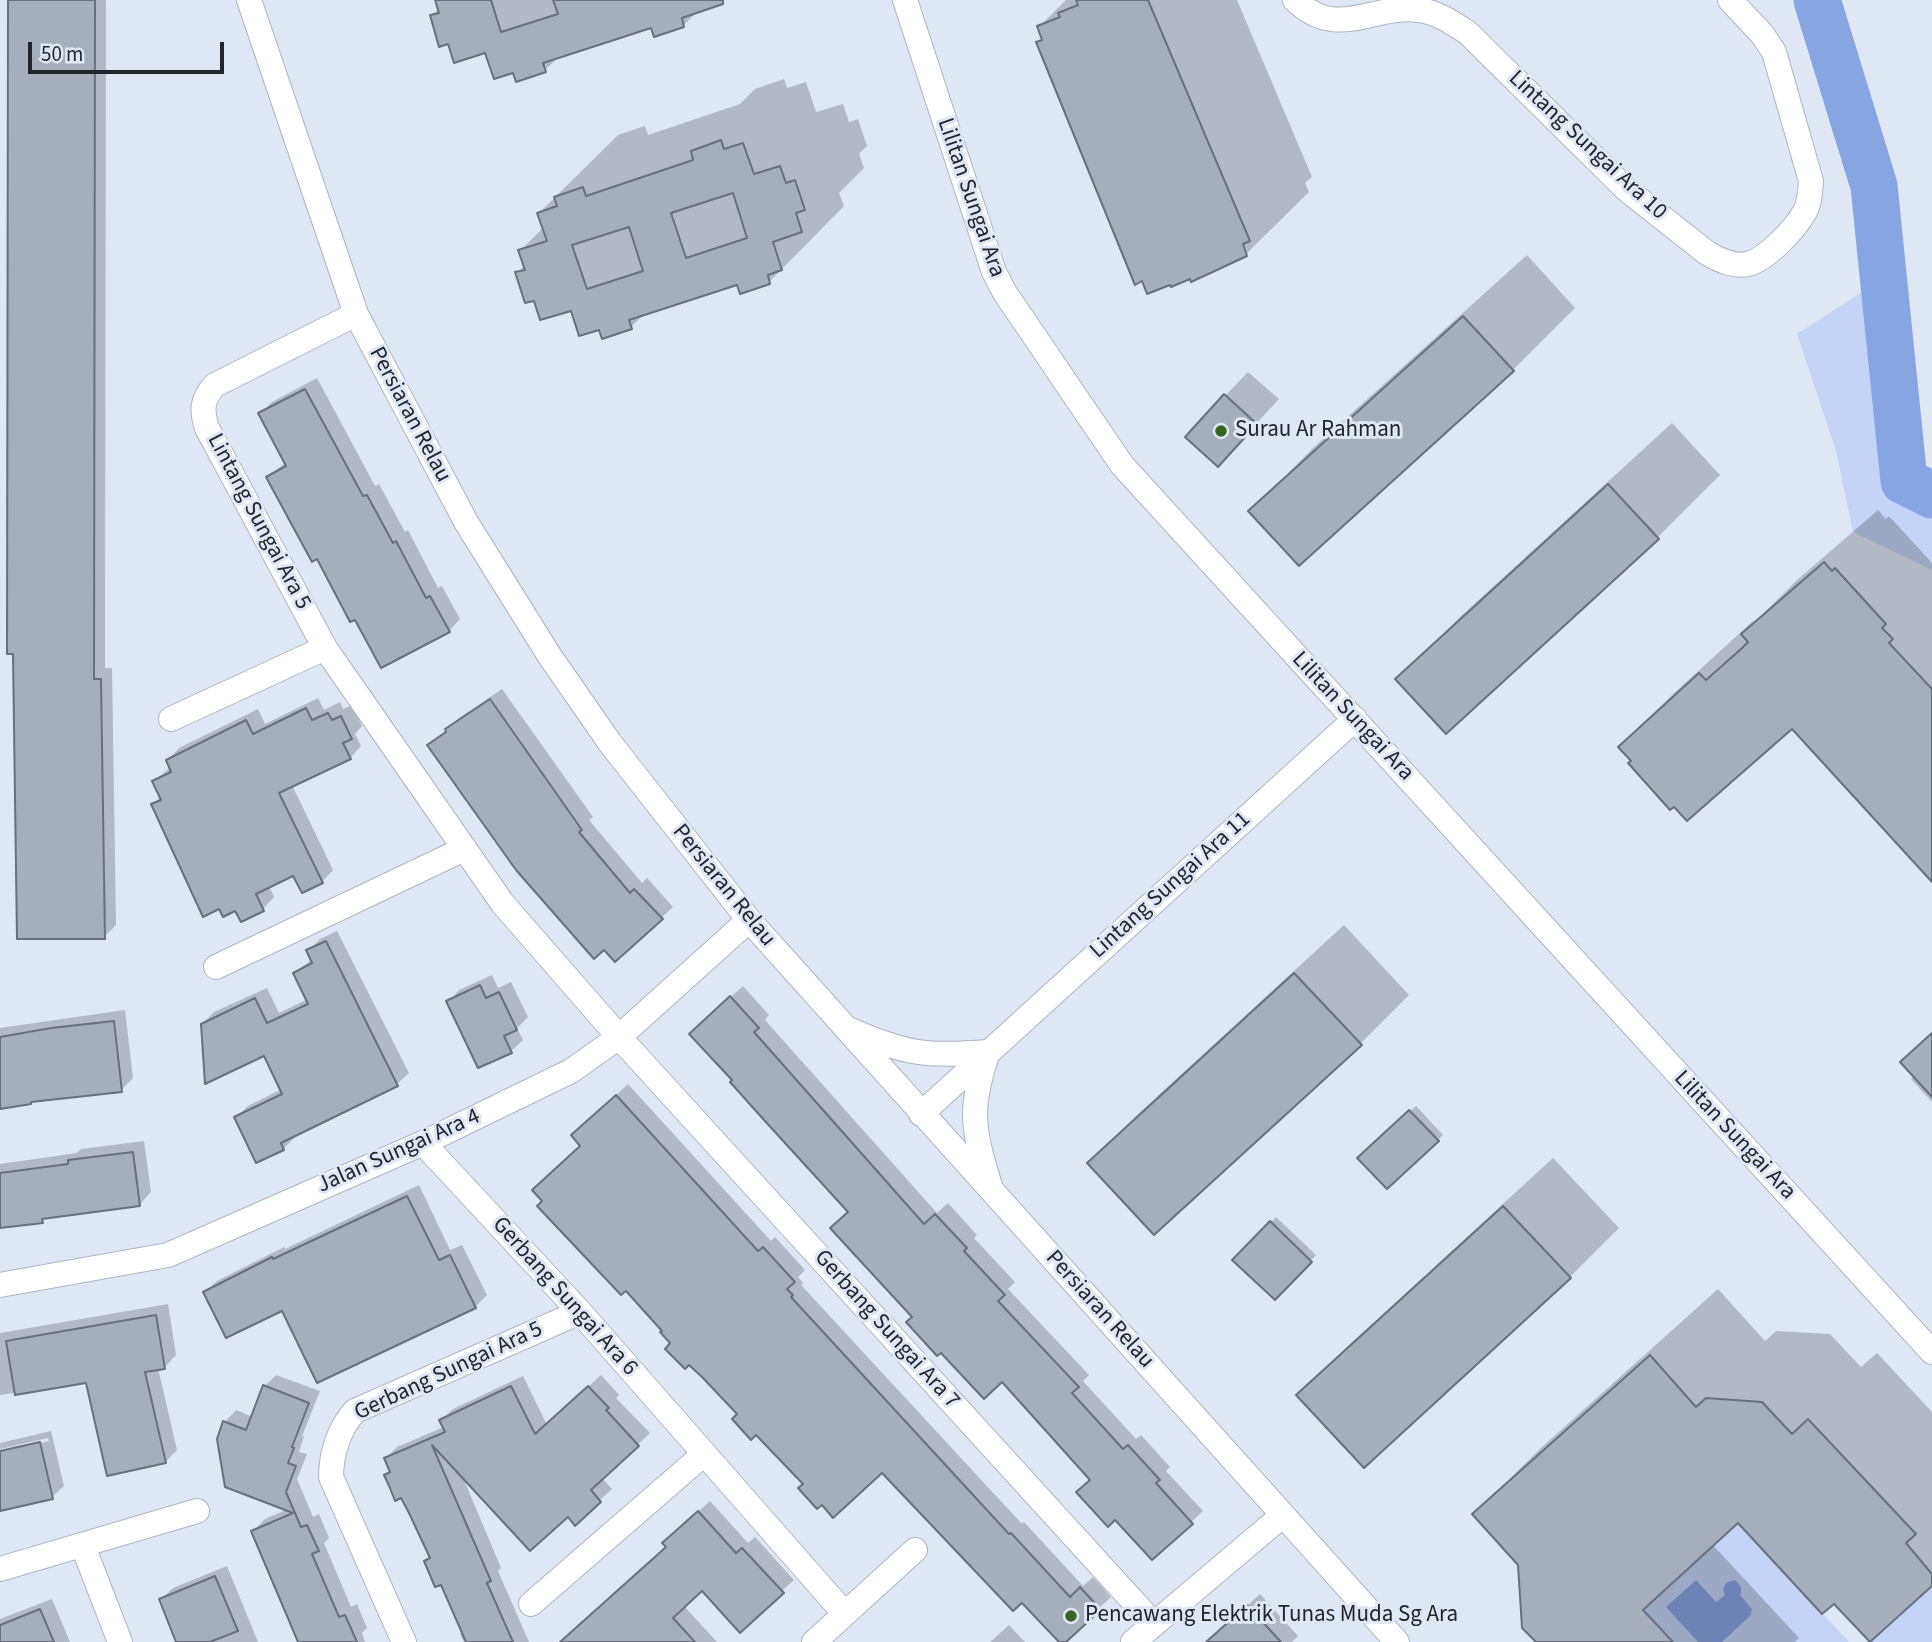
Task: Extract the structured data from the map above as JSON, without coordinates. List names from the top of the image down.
{
  "streets": {
    "street": [
      "Lintang Sungai Ara 10",
      "Lilitan Sungai Ara",
      "Persiaran Relau",
      "Lintang Sungai Ara 5",
      "Lintang Sungai Ara 11",
      "Jalan Sungai Ara 4",
      "Gerbang Sungai Ara 6",
      "Gerbang Sungai Ara 7",
      "Gerbang Sungai Ara 5"
    ]
  },
  "crossings": [
    ["Lilitan Sungai Ara", "Lintang Sungai Ara 11"],
    ["Persiaran Relau", "Lintang Sungai Ara 5"],
    ["Persiaran Relau", "Lintang Sungai Ara 11"],
    ["Persiaran Relau", "Jalan Sungai Ara 4"],
    ["Lintang Sungai Ara 5", "Jalan Sungai Ara 4"],
    ["Lintang Sungai Ara 5", "Gerbang Sungai Ara 7"],
    ["Jalan Sungai Ara 4", "Gerbang Sungai Ara 6"],
    ["Jalan Sungai Ara 4", "Gerbang Sungai Ara 7"],
    ["Gerbang Sungai Ara 6", "Gerbang Sungai Ara 5"]
  ],
  "places": ["Surau Ar Rahman", "Pencawang Elektrik Tunas Muda Sg Ara"],
  "scale_bar": "50 m"
}
